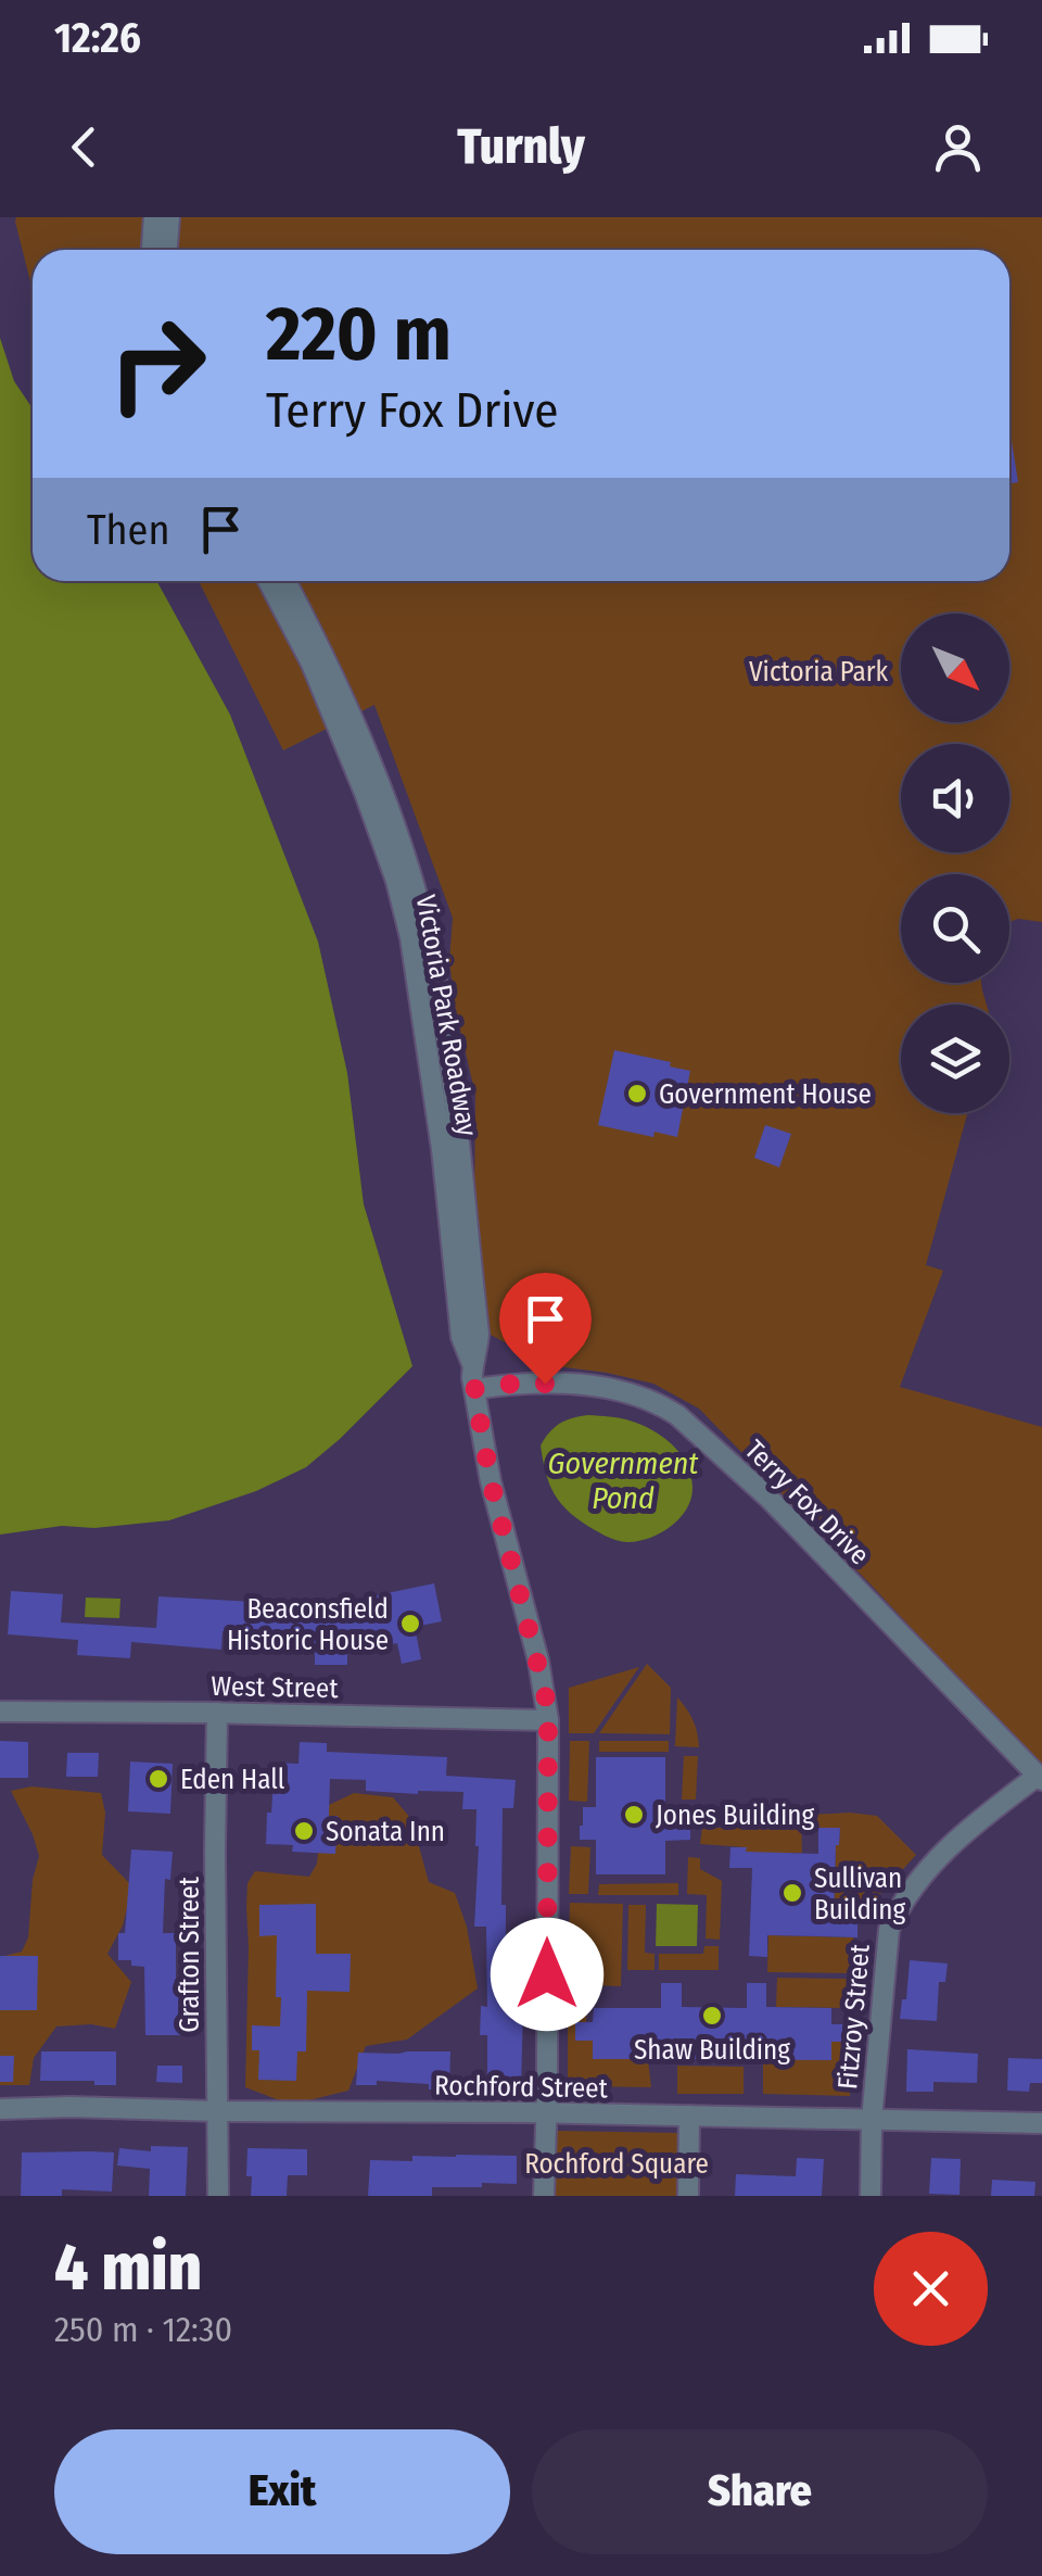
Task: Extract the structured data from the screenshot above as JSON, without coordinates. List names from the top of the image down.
{
  "streets": {
    "street": [
      "Victoria Park Roadway",
      "Terry Fox Drive",
      "West Street",
      "Grafton Street",
      "Fitzroy Street",
      "Rochford Street"
    ]
  },
  "crossings": [
    ["Victoria Park Roadway", "Terry Fox Drive"],
    ["Victoria Park Roadway", "West Street"],
    ["Victoria Park Roadway", "Rochford Street"],
    ["Terry Fox Drive", "Fitzroy Street"],
    ["West Street", "Grafton Street"],
    ["Grafton Street", "Rochford Street"],
    ["Fitzroy Street", "Rochford Street"]
  ],
  "water": ["Government Pond"],
  "parks": ["Victoria Park", "Rochford Square"],
  "places": [
    "Government House",
    "Beaconsfield Historic House",
    "Eden Hall",
    "Jones Building",
    "Sonata Inn",
    "Sullivan Building",
    "Shaw Building"
  ],
  "north": "bottom right",
  "page": {
    "status": "12:26",
    "header": "Turnly",
    "turn": ["220 m", "Terry Fox Drive"],
    "then": "Then",
    "heading": ["4 min", "250 m · 12:30"],
    "buttons": ["Exit", "Share"]
  }
}
